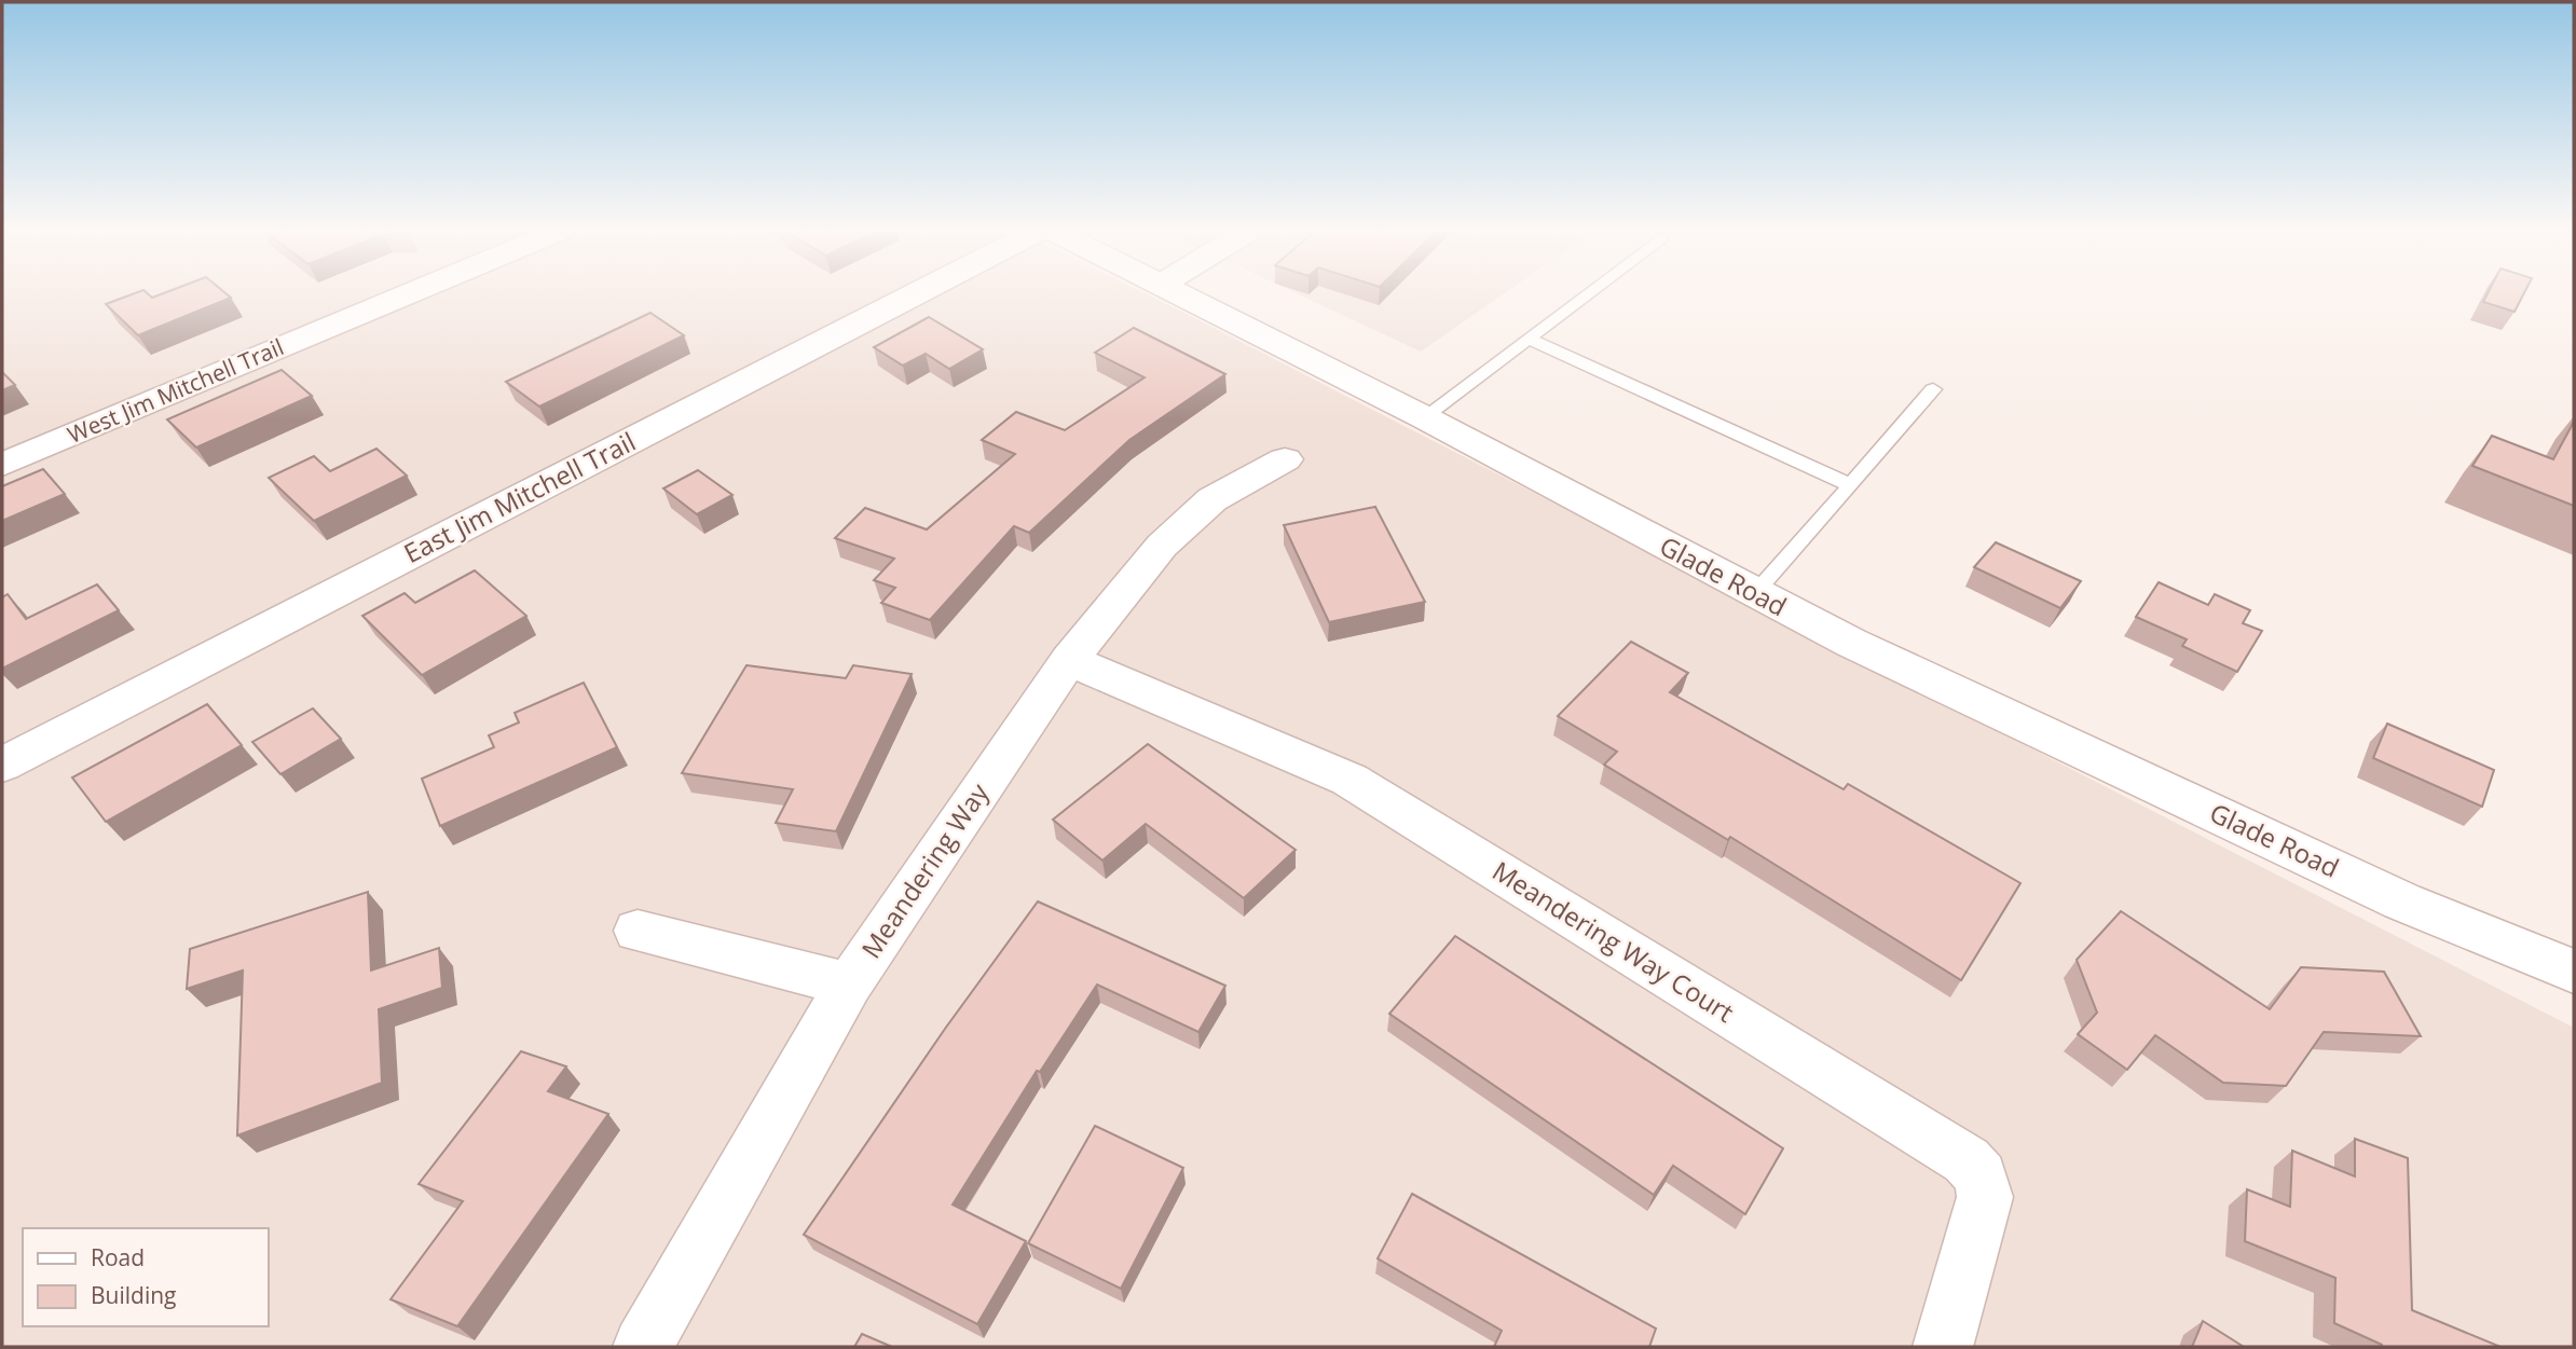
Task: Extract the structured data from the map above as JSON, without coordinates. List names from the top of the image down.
{
  "streets": {
    "street": [
      "West Jim Mitchell Trail",
      "East Jim Mitchell Trail",
      "Glade Road",
      "Meandering Way",
      "Meandering Way Court"
    ]
  },
  "crossings": [
    ["Meandering Way", "Meandering Way Court"]
  ],
  "legend": ["Road", "Building"]
}
